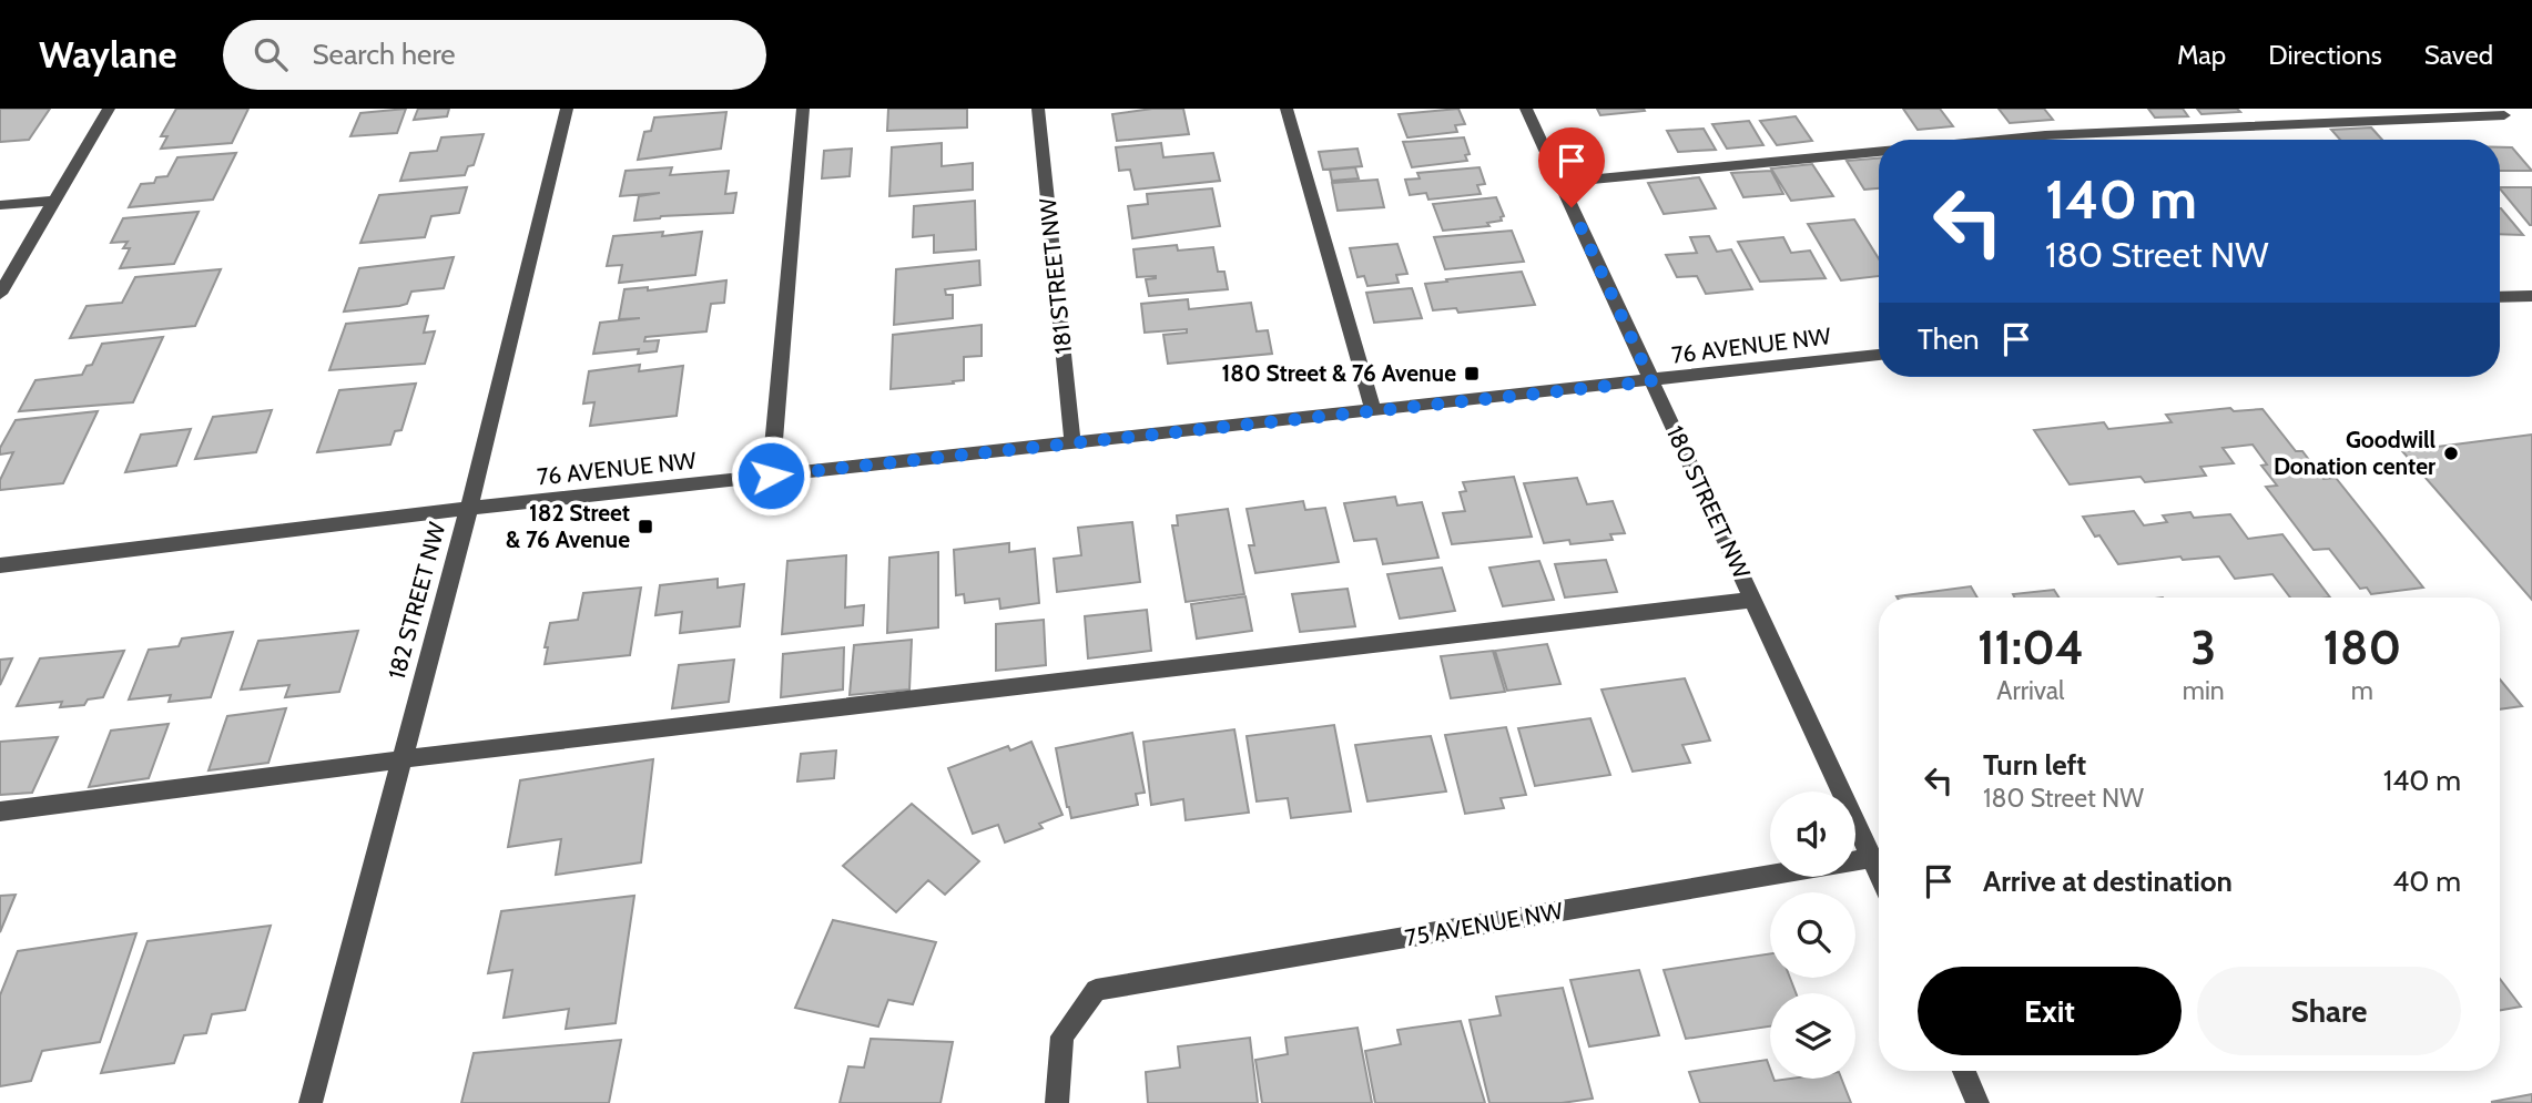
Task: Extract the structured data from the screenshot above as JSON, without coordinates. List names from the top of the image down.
{
  "streets": {
    "street": [
      "181 STREET NW",
      "76 AVENUE NW",
      "180 STREET NW",
      "182 STREET NW",
      "75 AVENUE NW"
    ]
  },
  "crossings": [
    ["181 STREET NW", "76 AVENUE NW"],
    ["76 AVENUE NW", "180 STREET NW"],
    ["76 AVENUE NW", "182 STREET NW"],
    ["180 STREET NW", "75 AVENUE NW"]
  ],
  "places": {
    "transit": ["180 Street & 76 Avenue", "182 Street & 76 Avenue"],
    "other": ["Goodwill Donation center"]
  },
  "page": {
    "header": "Waylane",
    "search": "Search here",
    "nav": ["Map", "Directions", "Saved"],
    "turn": ["140 m", "180 Street NW"],
    "then": "Then",
    "eta": [
      "11:04",
      "Arrival",
      "3",
      "min",
      "180",
      "m"
    ],
    "list": [
      {
        "name": "Turn left",
        "note": "180 Street NW",
        "value": "140 m"
      },
      {
        "name": "Arrive at destination",
        "value": "40 m"
      }
    ],
    "buttons": ["Exit", "Share"]
  }
}
